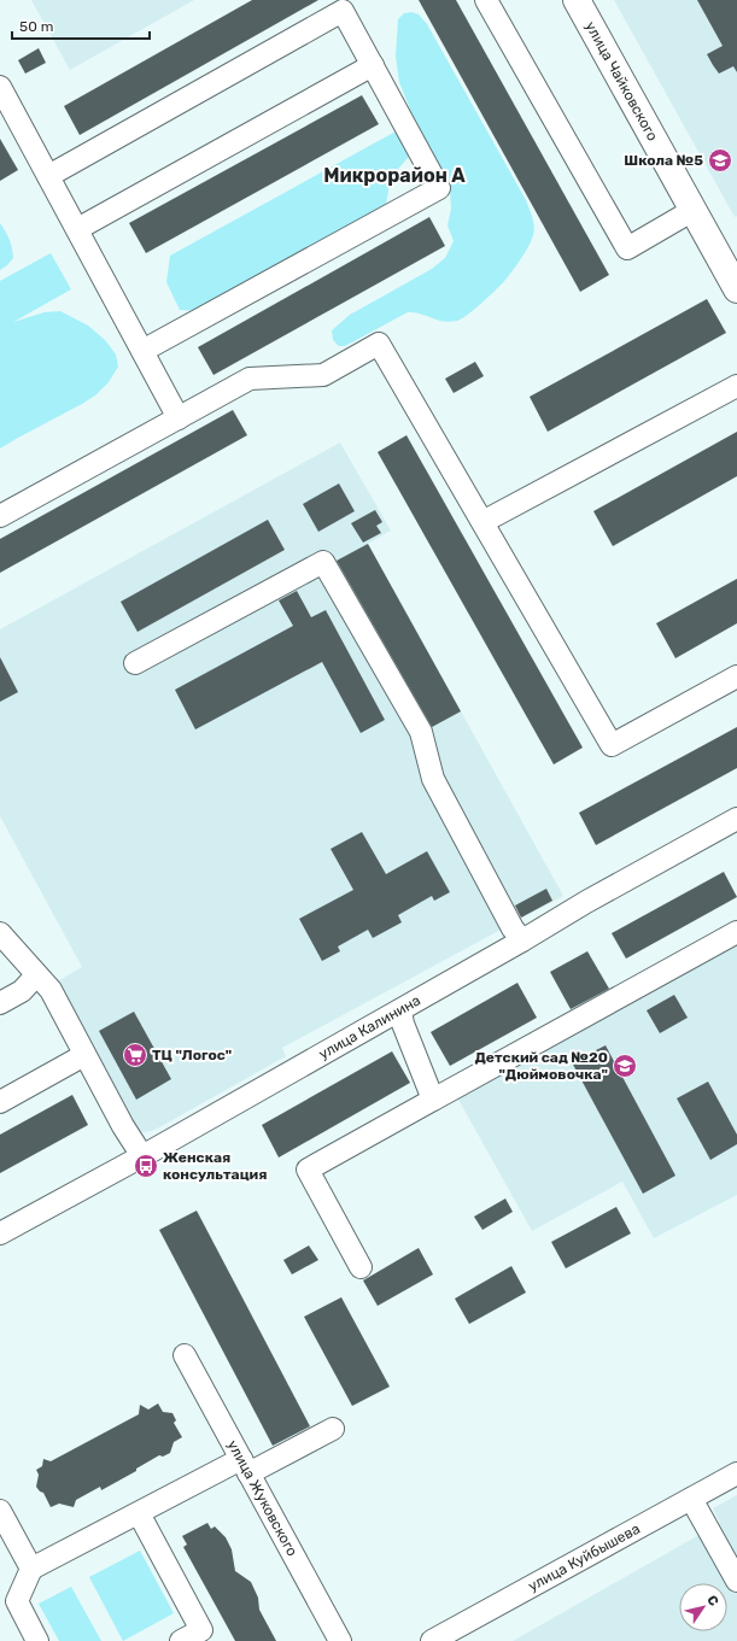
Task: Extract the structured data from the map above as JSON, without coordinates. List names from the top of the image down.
{
  "streets": {
    "main road": ["улица Чайковского"],
    "street": ["улица Калинина", "улица Жуковского", "улица Куйбышева"]
  },
  "districts": ["Микрорайон А"],
  "places": {
    "school or university": ["Школа №5", "Детский сад №20 \"Дюймовочка\""],
    "supermarket": ["ТЦ \"Логос\""],
    "bus stop": ["Женская консультация"]
  },
  "scale_bar": "50 m",
  "north": "top right"
}
